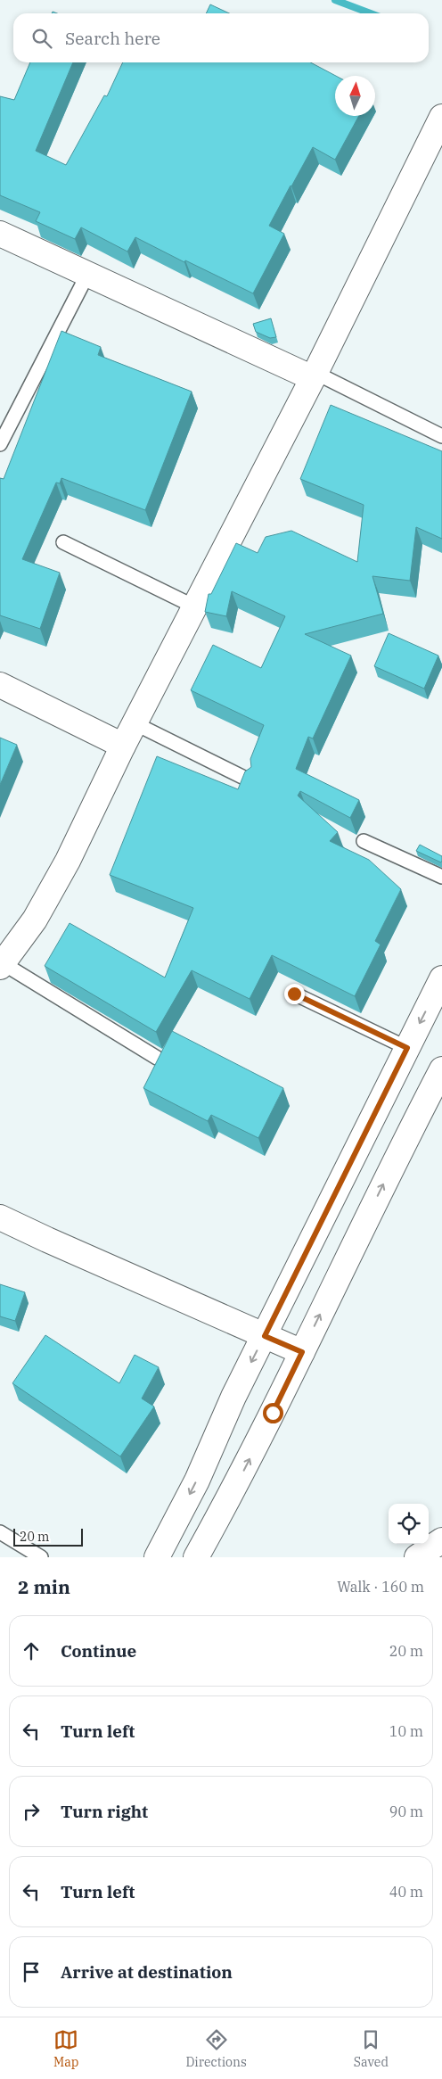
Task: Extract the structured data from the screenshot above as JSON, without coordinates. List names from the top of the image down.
{
  "scale_bar": "20 m",
  "north": "top",
  "page": {
    "search": "Search here",
    "scale": "20 m",
    "heading": ["2 min", "Walk · 160 m"],
    "list": [
      ["Continue", "20 m"],
      ["Turn left", "10 m"],
      ["Turn right", "90 m"],
      ["Turn left", "40 m"],
      "Arrive at destination"
    ],
    "nav": ["Map", "Directions", "Saved"]
  }
}
